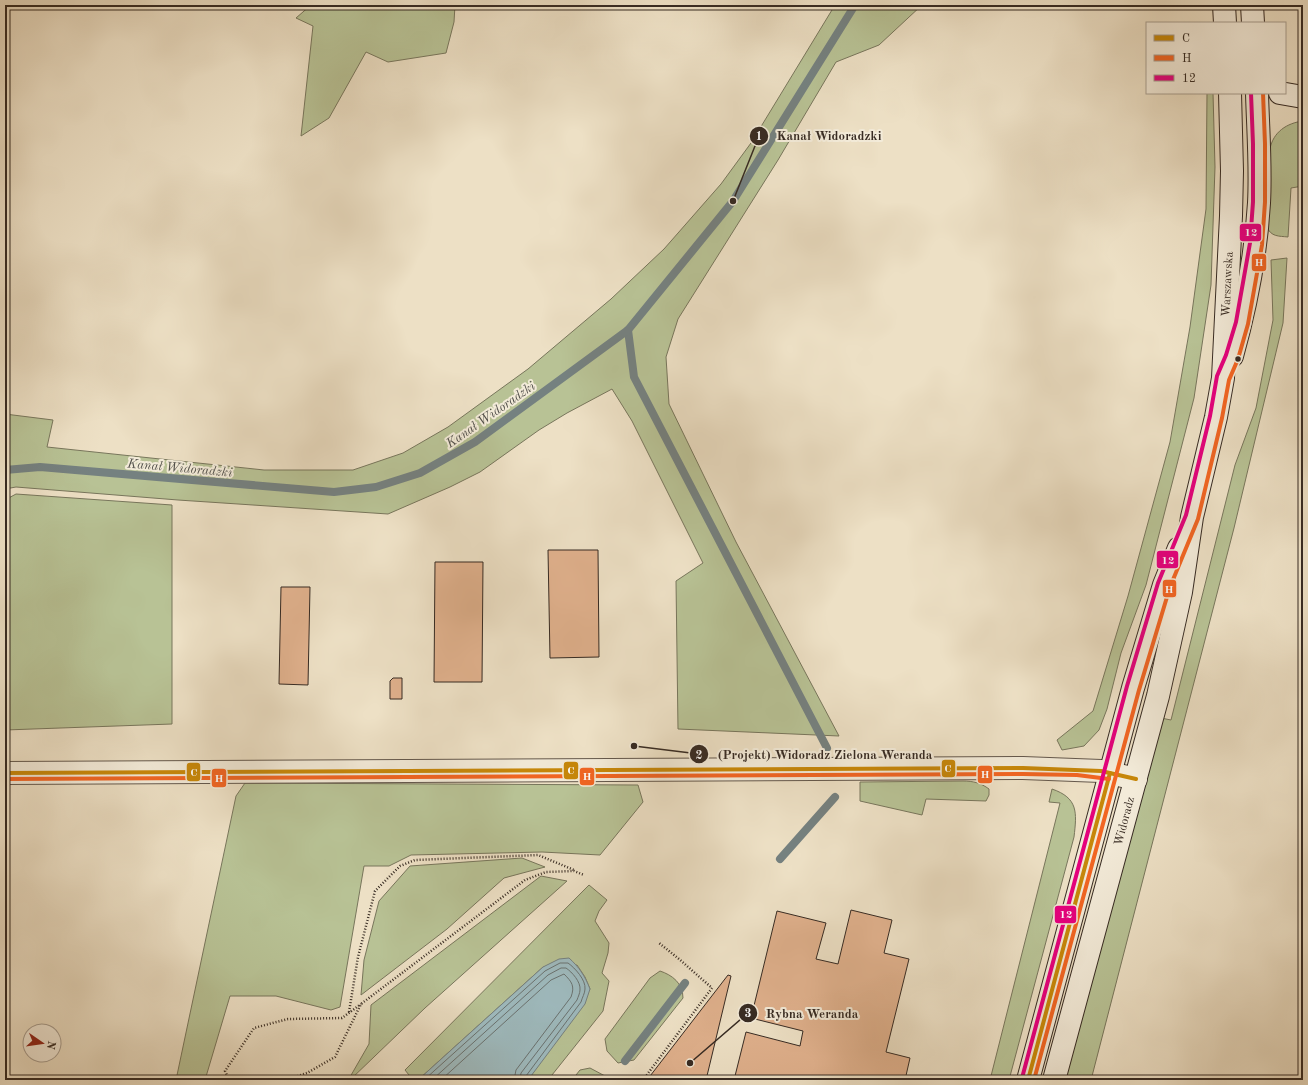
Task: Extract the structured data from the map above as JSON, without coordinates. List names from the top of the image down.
{
  "streets": {
    "street": ["Warszawska", "Widoradz"]
  },
  "water": ["Kanał Widoradzki"],
  "places": ["Kanał Widoradzki", "(Projekt) Widoradz Zielona Weranda", "Rybna Weranda"],
  "lines": ["transit line H", "transit line 12", "transit line C"],
  "legend": ["C", "H", "12"],
  "north": "right"
}
